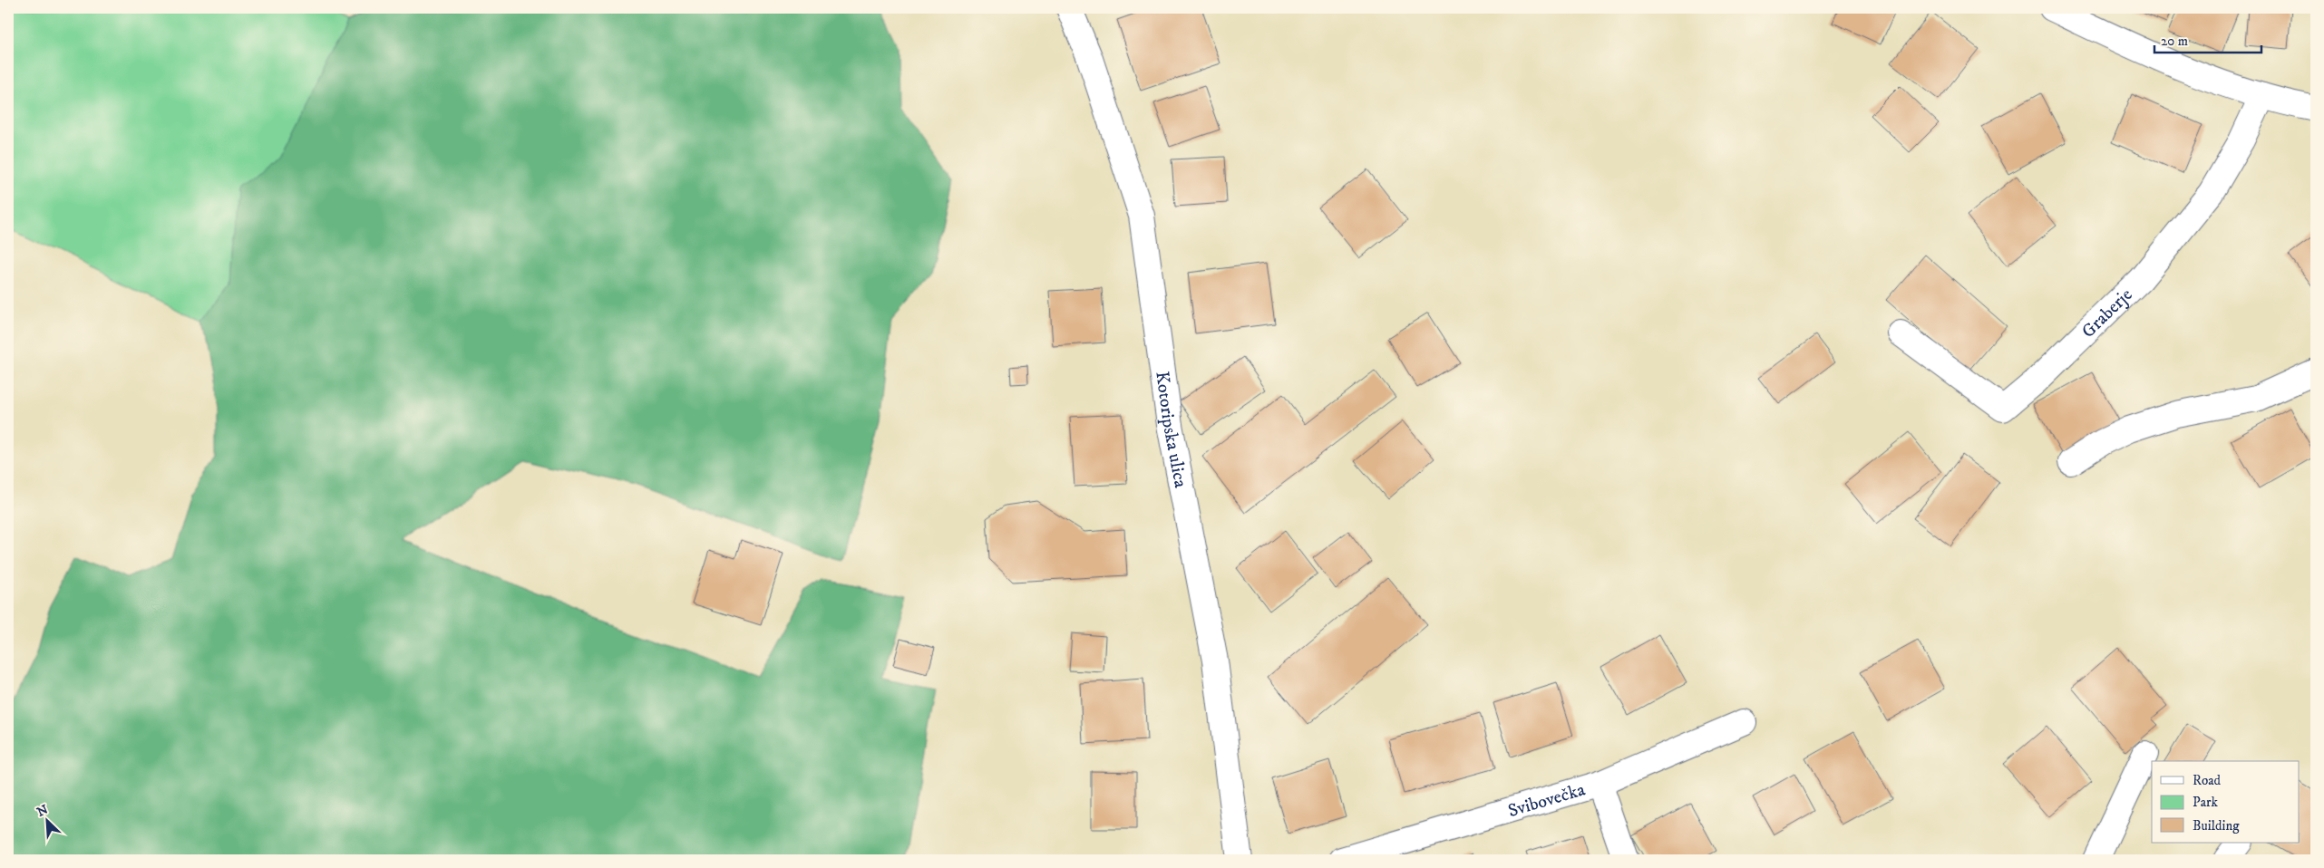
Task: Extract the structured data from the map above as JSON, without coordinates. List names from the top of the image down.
{
  "streets": {
    "street": ["Graberje", "Kotoripska ulica", "Svibovečka"]
  },
  "legend": ["Road", "Park", "Building"],
  "scale_bar": "20 m",
  "north": "top left"
}
